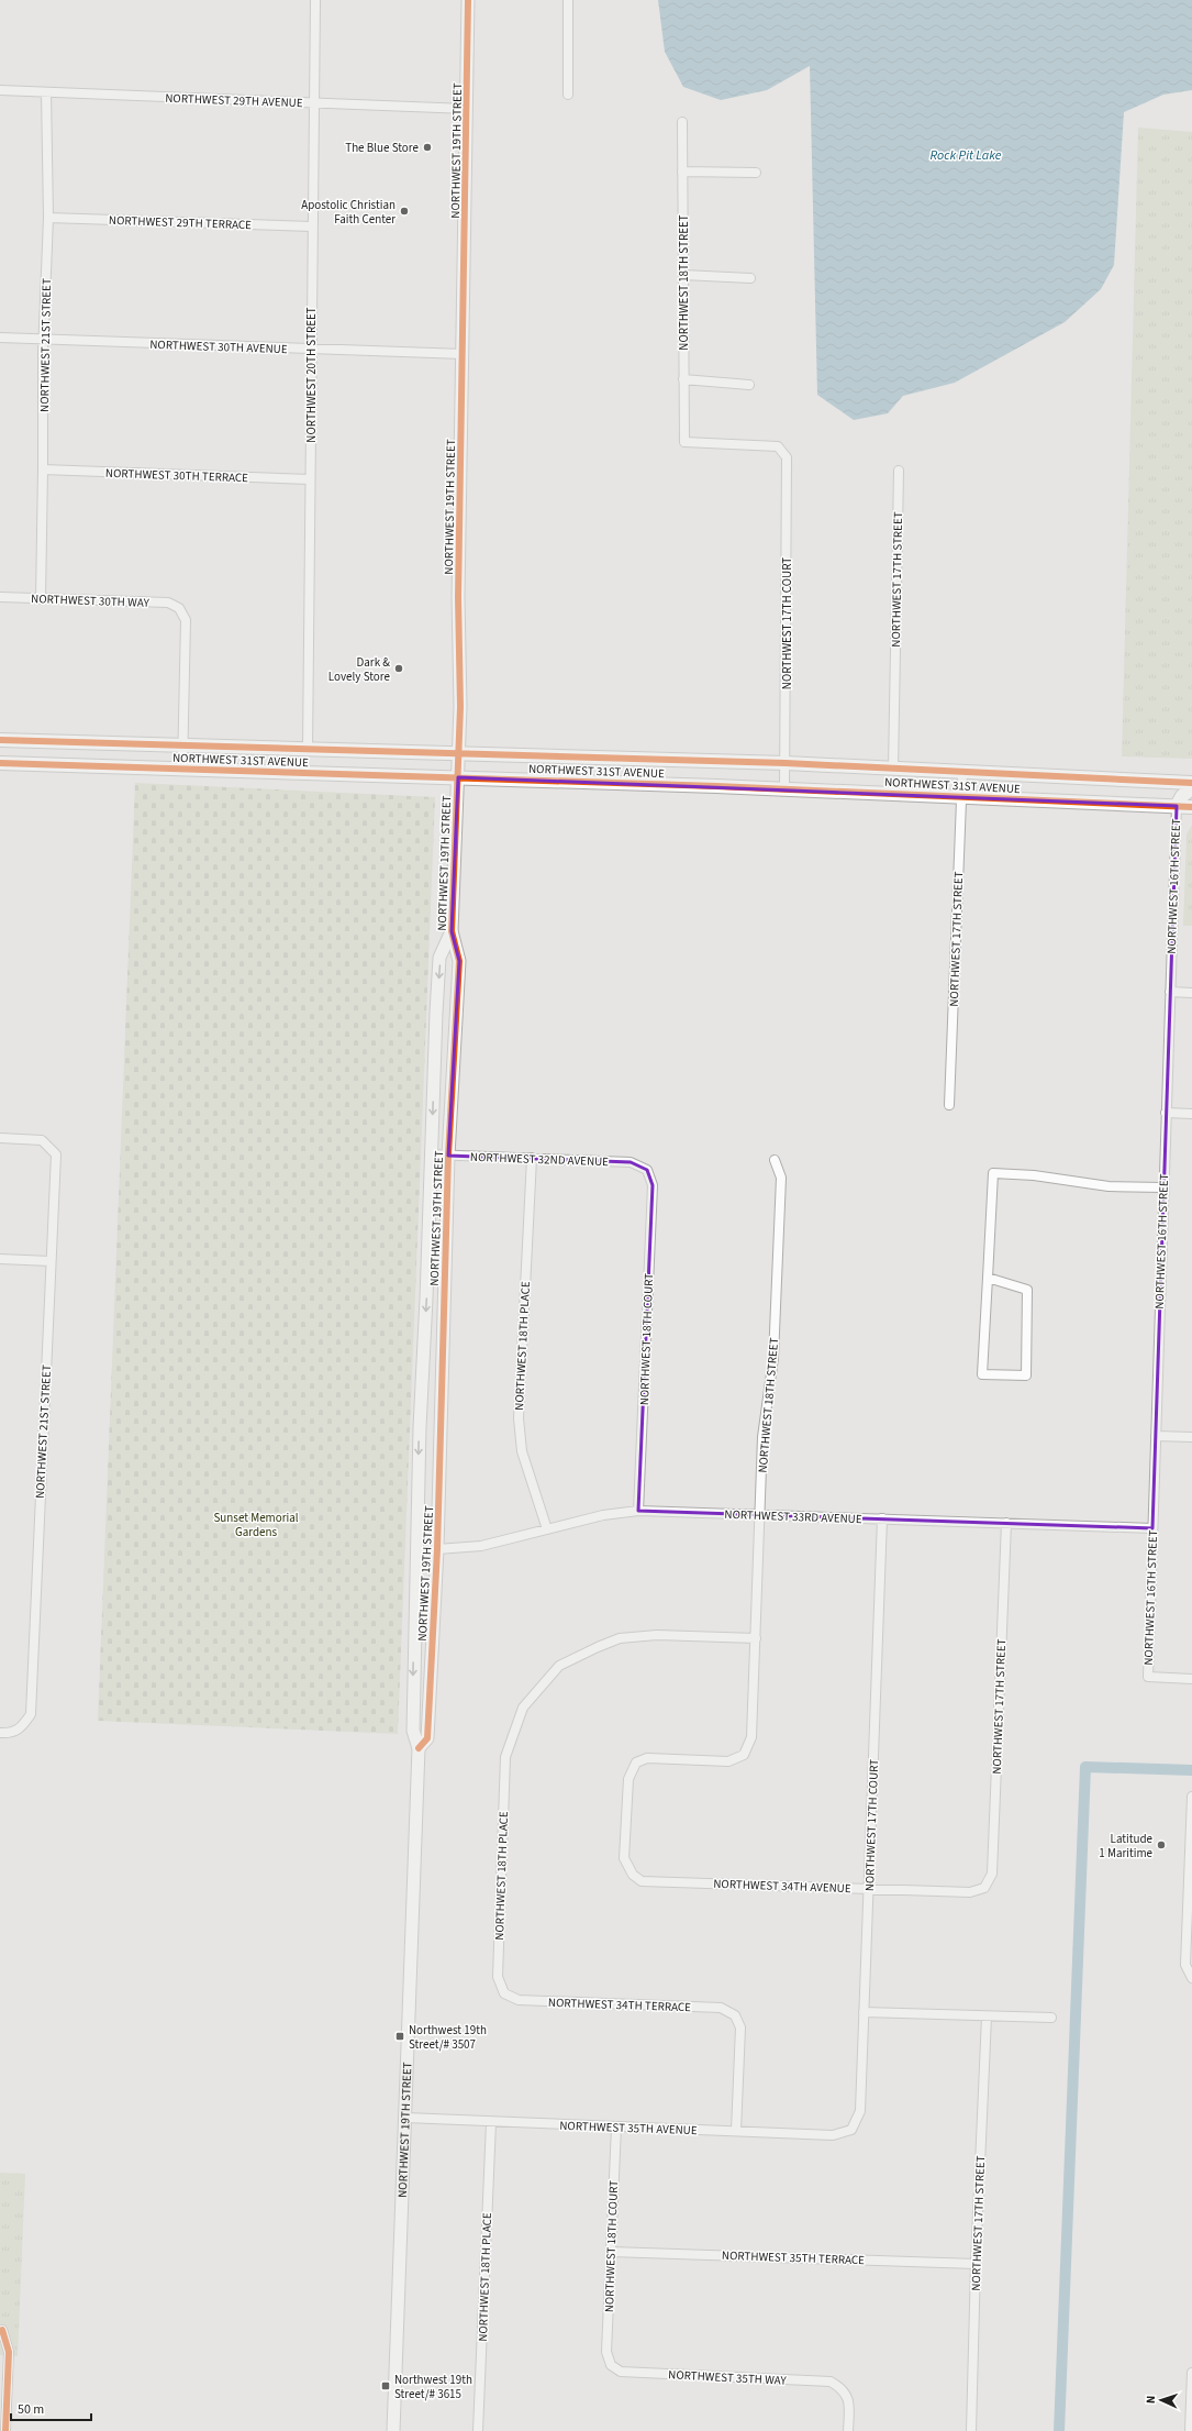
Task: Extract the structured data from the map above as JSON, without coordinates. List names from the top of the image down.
{
  "streets": {
    "main road": ["NORTHWEST 31ST AVENUE"],
    "street": [
      "NORTHWEST 29TH AVENUE",
      "NORTHWEST 19TH STREET",
      "NORTHWEST 29TH TERRACE",
      "NORTHWEST 18TH STREET",
      "NORTHWEST 21ST STREET",
      "NORTHWEST 30TH AVENUE",
      "NORTHWEST 20TH STREET",
      "NORTHWEST 30TH TERRACE",
      "NORTHWEST 17TH STREET",
      "NORTHWEST 30TH WAY",
      "NORTHWEST 17TH COURT",
      "NORTHWEST 16TH STREET",
      "NORTHWEST 32ND AVENUE",
      "NORTHWEST 18TH COURT",
      "NORTHWEST 18TH PLACE",
      "NORTHWEST 33RD AVENUE",
      "NORTHWEST 34TH AVENUE",
      "NORTHWEST 34TH TERRACE",
      "NORTHWEST 35TH AVENUE",
      "NORTHWEST 35TH TERRACE",
      "NORTHWEST 35TH WAY"
    ]
  },
  "crossings": [
    ["NORTHWEST 29TH AVENUE", "NORTHWEST 19TH STREET"],
    ["NORTHWEST 29TH AVENUE", "NORTHWEST 21ST STREET"],
    ["NORTHWEST 29TH AVENUE", "NORTHWEST 20TH STREET"],
    ["NORTHWEST 19TH STREET", "NORTHWEST 30TH AVENUE"],
    ["NORTHWEST 19TH STREET", "NORTHWEST 31ST AVENUE"],
    ["NORTHWEST 19TH STREET", "NORTHWEST 32ND AVENUE"],
    ["NORTHWEST 19TH STREET", "NORTHWEST 33RD AVENUE"],
    ["NORTHWEST 19TH STREET", "NORTHWEST 35TH AVENUE"],
    ["NORTHWEST 29TH TERRACE", "NORTHWEST 21ST STREET"],
    ["NORTHWEST 29TH TERRACE", "NORTHWEST 20TH STREET"],
    ["NORTHWEST 18TH STREET", "NORTHWEST 17TH COURT"],
    ["NORTHWEST 18TH STREET", "NORTHWEST 18TH PLACE"],
    ["NORTHWEST 18TH STREET", "NORTHWEST 33RD AVENUE"],
    ["NORTHWEST 18TH STREET", "NORTHWEST 34TH AVENUE"],
    ["NORTHWEST 21ST STREET", "NORTHWEST 30TH AVENUE"],
    ["NORTHWEST 21ST STREET", "NORTHWEST 30TH TERRACE"],
    ["NORTHWEST 21ST STREET", "NORTHWEST 30TH WAY"],
    ["NORTHWEST 30TH AVENUE", "NORTHWEST 20TH STREET"],
    ["NORTHWEST 20TH STREET", "NORTHWEST 30TH TERRACE"],
    ["NORTHWEST 20TH STREET", "NORTHWEST 31ST AVENUE"],
    ["NORTHWEST 17TH STREET", "NORTHWEST 31ST AVENUE"],
    ["NORTHWEST 17TH STREET", "NORTHWEST 33RD AVENUE"],
    ["NORTHWEST 17TH STREET", "NORTHWEST 34TH AVENUE"],
    ["NORTHWEST 17TH STREET", "NORTHWEST 35TH TERRACE"],
    ["NORTHWEST 30TH WAY", "NORTHWEST 31ST AVENUE"],
    ["NORTHWEST 17TH COURT", "NORTHWEST 31ST AVENUE"],
    ["NORTHWEST 17TH COURT", "NORTHWEST 33RD AVENUE"],
    ["NORTHWEST 17TH COURT", "NORTHWEST 34TH AVENUE"],
    ["NORTHWEST 17TH COURT", "NORTHWEST 35TH AVENUE"],
    ["NORTHWEST 31ST AVENUE", "NORTHWEST 16TH STREET"],
    ["NORTHWEST 16TH STREET", "NORTHWEST 33RD AVENUE"],
    ["NORTHWEST 32ND AVENUE", "NORTHWEST 18TH COURT"],
    ["NORTHWEST 32ND AVENUE", "NORTHWEST 18TH PLACE"],
    ["NORTHWEST 18TH COURT", "NORTHWEST 33RD AVENUE"],
    ["NORTHWEST 18TH COURT", "NORTHWEST 35TH AVENUE"],
    ["NORTHWEST 18TH COURT", "NORTHWEST 35TH TERRACE"],
    ["NORTHWEST 18TH COURT", "NORTHWEST 35TH WAY"],
    ["NORTHWEST 18TH PLACE", "NORTHWEST 33RD AVENUE"],
    ["NORTHWEST 18TH PLACE", "NORTHWEST 34TH TERRACE"],
    ["NORTHWEST 18TH PLACE", "NORTHWEST 35TH AVENUE"],
    ["NORTHWEST 34TH TERRACE", "NORTHWEST 35TH AVENUE"]
  ],
  "water": ["Rock Pit Lake"],
  "parks": ["Sunset Memorial Gardens"],
  "places": {
    "other": [
      "The Blue Store",
      "Apostolic Christian Faith Center",
      "Dark & Lovely Store",
      "Latitude 1 Maritime"
    ],
    "transit": ["Northwest 19th Street/# 3507", "Northwest 19th Street/# 3615"]
  },
  "scale_bar": "50 m",
  "north": "left"
}
